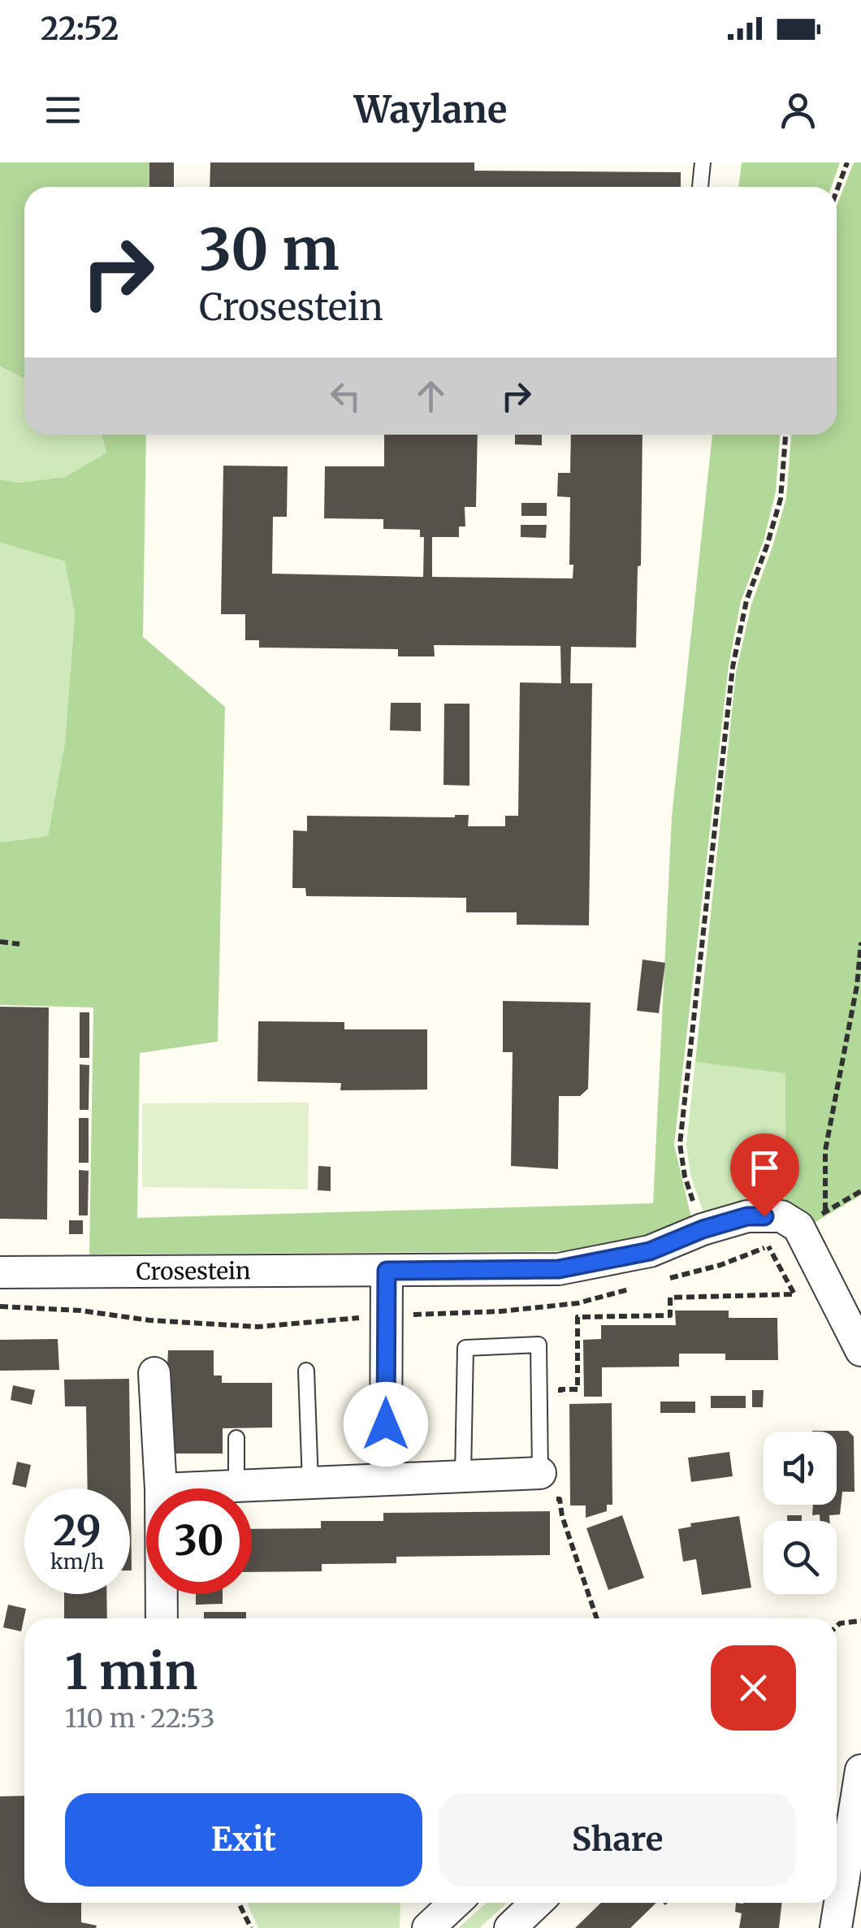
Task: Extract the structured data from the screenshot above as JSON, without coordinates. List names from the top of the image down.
{
  "streets": {
    "street": ["Crosestein"]
  },
  "page": {
    "status": "22:52",
    "header": "Waylane",
    "turn": ["30 m", "Crosestein"],
    "speed": "29 km/h",
    "limit": "30",
    "heading": ["1 min", "110 m · 22:53"],
    "buttons": ["Exit", "Share"]
  }
}
